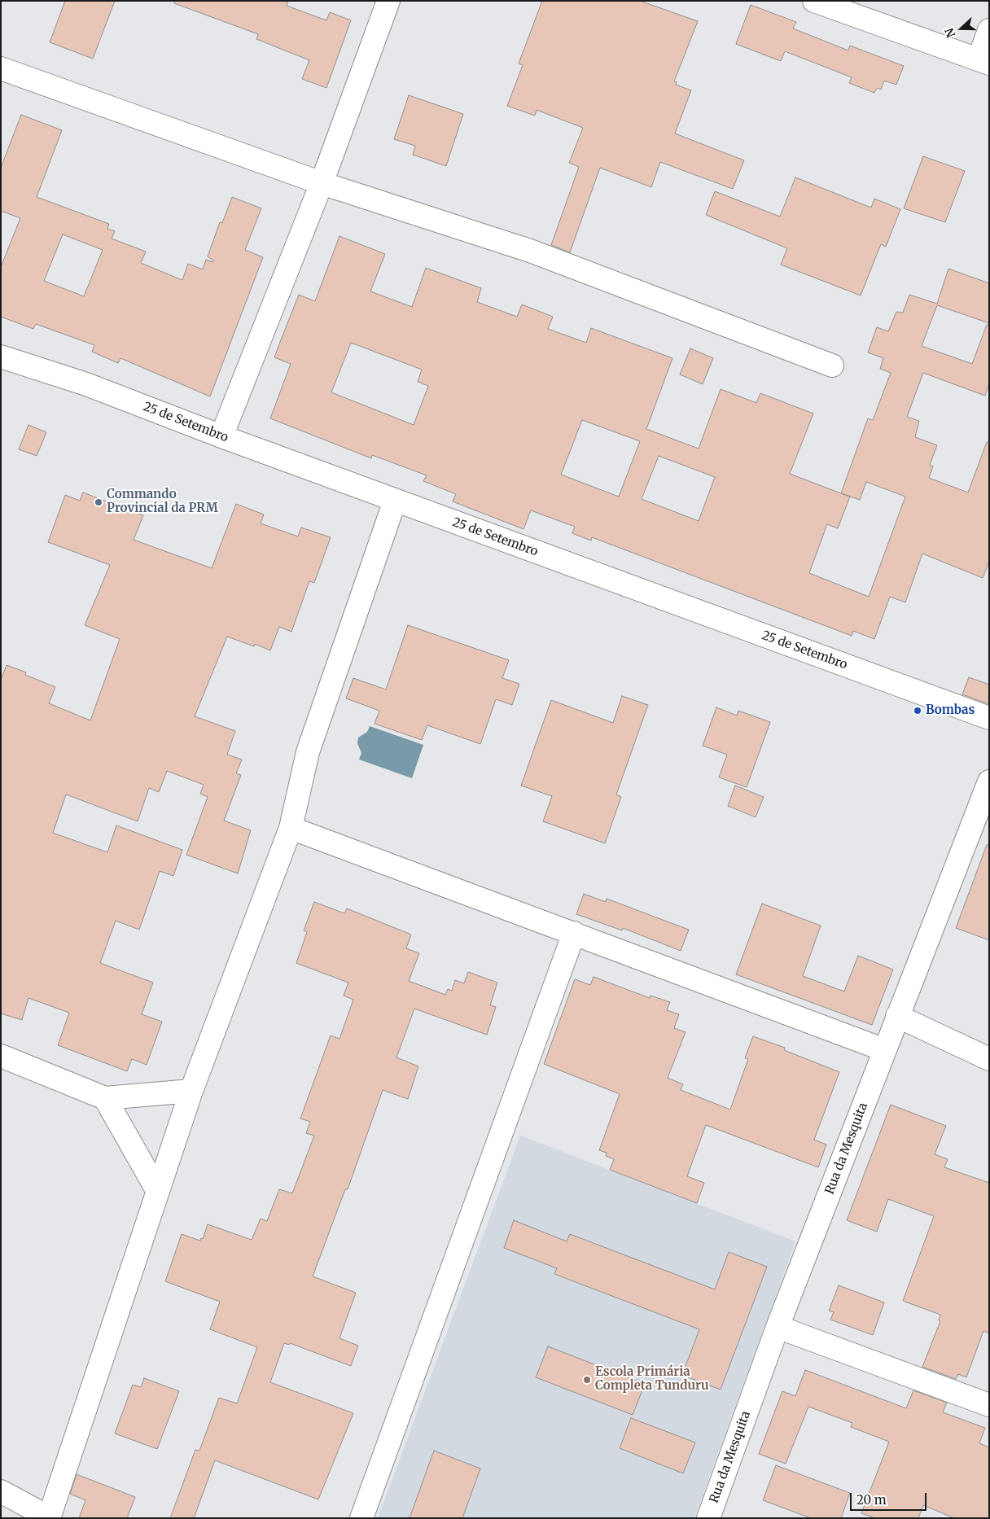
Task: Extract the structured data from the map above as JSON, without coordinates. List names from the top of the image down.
{
  "streets": {
    "street": ["25 de Setembro", "Rua da Mesquita"]
  },
  "places": ["Commando Provincial da PRM", "Bombas", "Escola Primária Completa Tunduru"],
  "scale_bar": "20 m",
  "north": "left"
}
